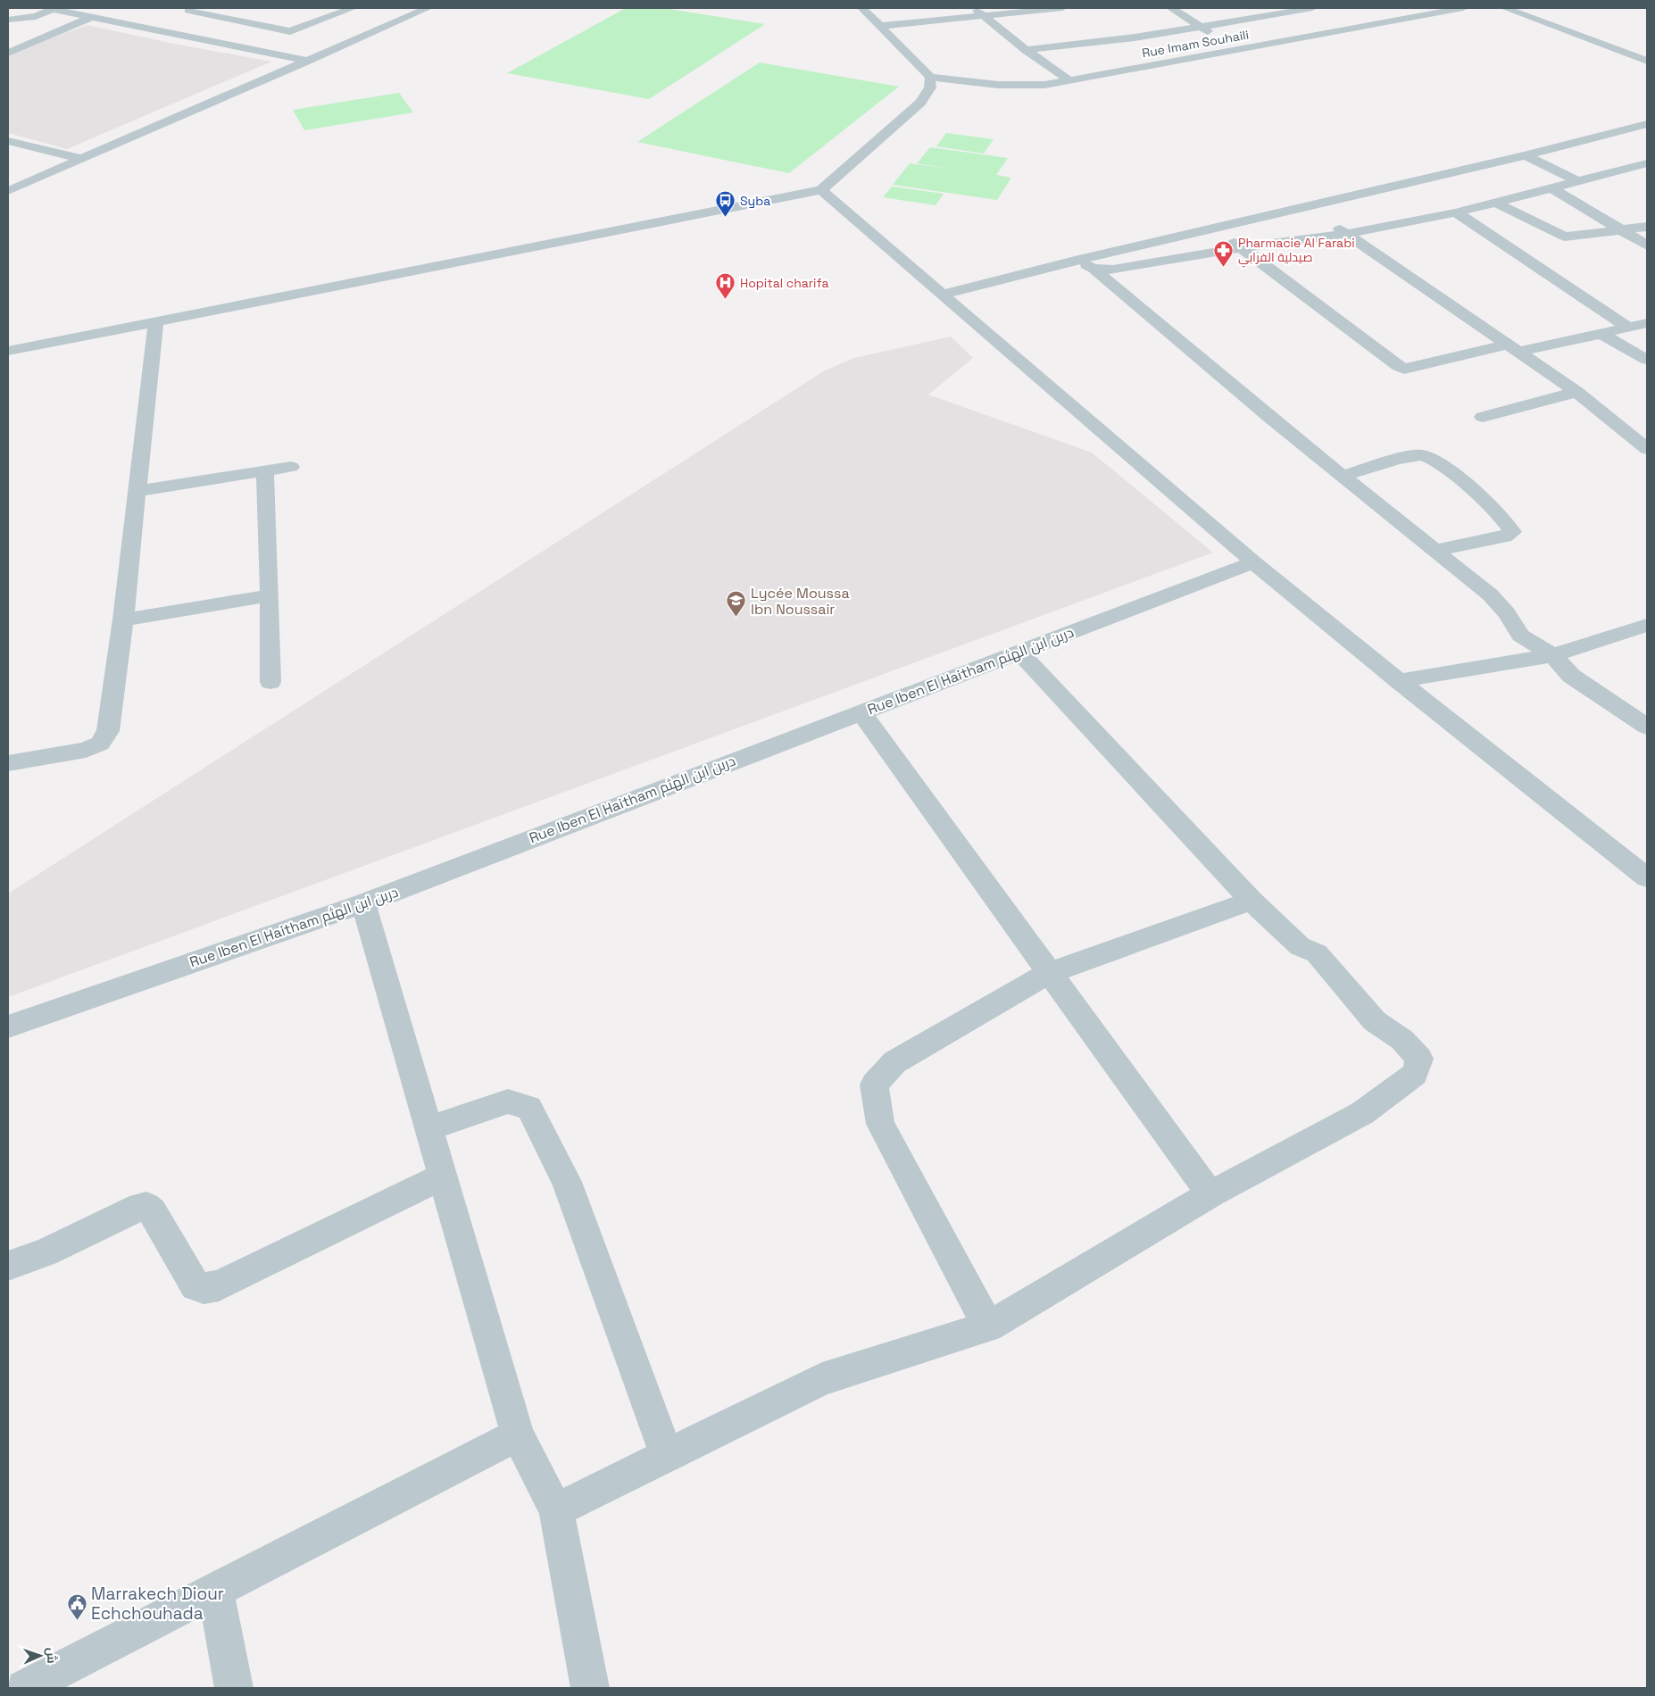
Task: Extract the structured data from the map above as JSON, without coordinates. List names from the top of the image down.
{
  "streets": {
    "street": ["Rue Imam Souhaili", "Rue Iben El Haitham دربن ابن الهثم"]
  },
  "places": {
    "bus stop": ["Syba"],
    "pharmacy": ["Pharmacie Al Farabi صيدلية الفرابي"],
    "hospital": ["Hopital charifa"],
    "school or university": ["Lycée Moussa Ibn Noussair"],
    "public building": ["Marrakech Diour Echchouhada"]
  },
  "north": "right"
}
